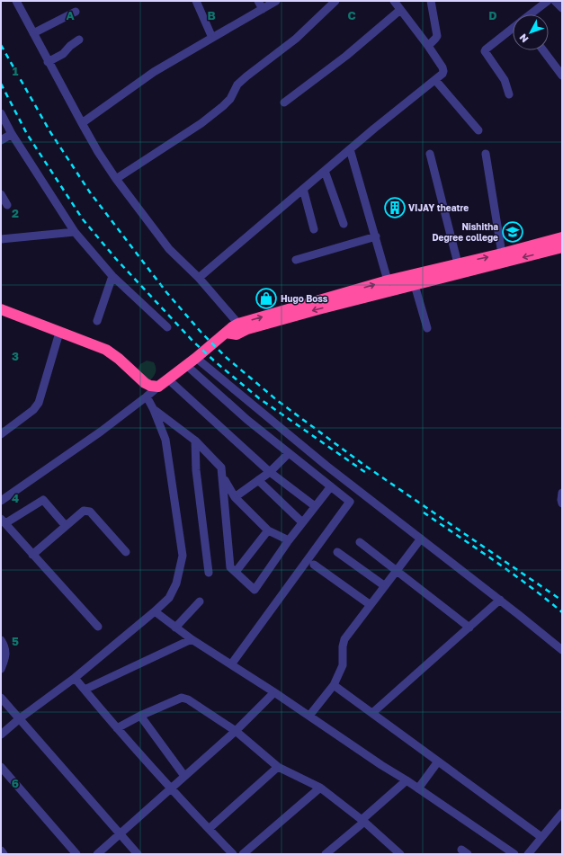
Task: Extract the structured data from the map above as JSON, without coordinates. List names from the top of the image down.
{
  "places": {
    "building": ["VIJAY theatre"],
    "school or university": ["Nishitha Degree college"],
    "shop": ["Hugo Boss"]
  },
  "north": "bottom left",
  "grid": {
    "columns": [
      "A",
      "B",
      "C",
      "D"
    ],
    "rows": [
      "1",
      "2",
      "3",
      "4",
      "5",
      "6"
    ]
  }
}
